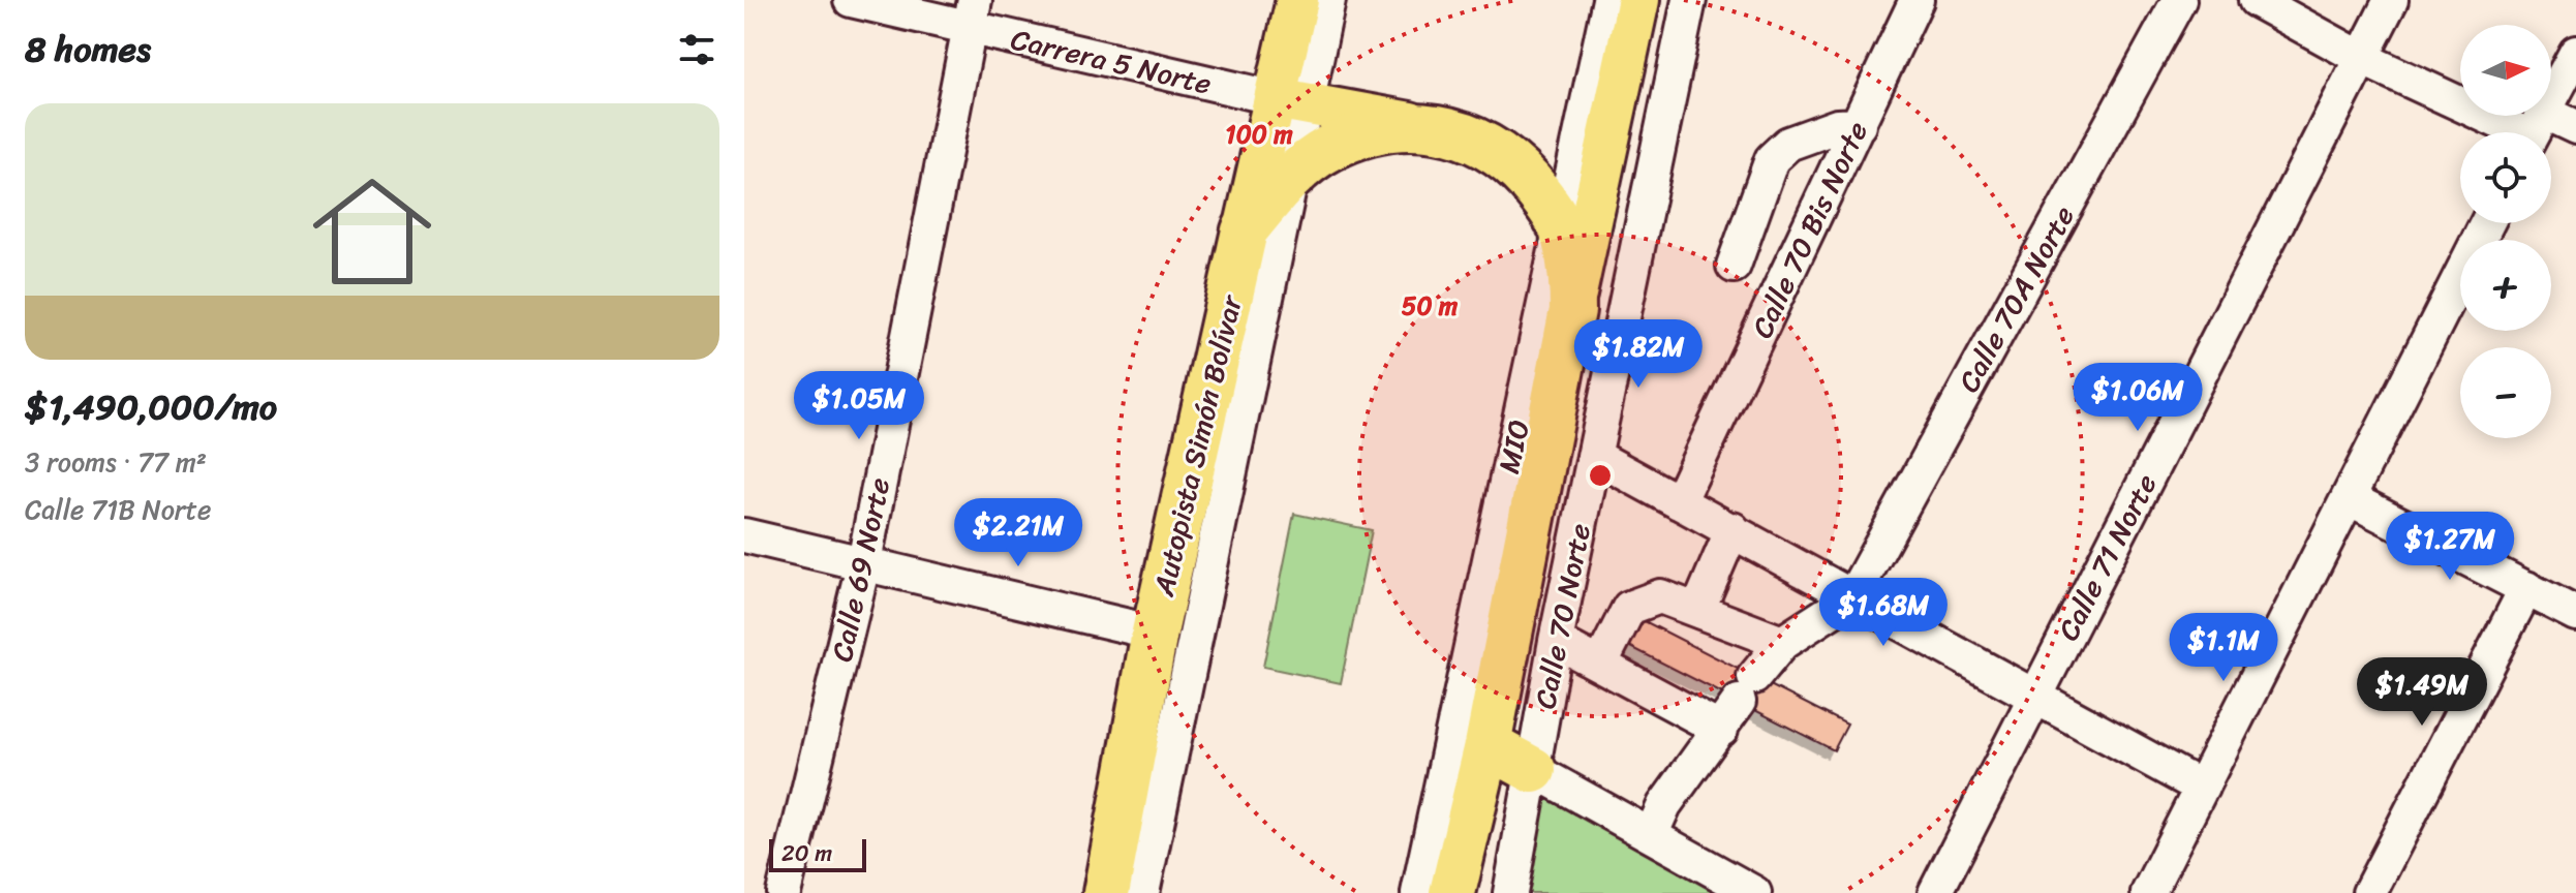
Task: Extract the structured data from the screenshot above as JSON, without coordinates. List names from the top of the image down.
{
  "streets": {
    "highway": ["Autopista Simón Bolívar"],
    "street": [
      "Carrera 5 Norte",
      "Calle 70 Bis Norte",
      "Calle 70A Norte",
      "MIO",
      "Calle 71 Norte",
      "Calle 69 Norte",
      "Calle 70 Norte"
    ]
  },
  "crossings": [
    ["Carrera 5 Norte", "Autopista Simón Bolívar"],
    ["Carrera 5 Norte", "Calle 69 Norte"]
  ],
  "scale_bar": "20 m",
  "north": "right",
  "page": {
    "heading": "8 homes",
    "map_buttons": ["+", "−"],
    "list": [
      {
        "name": "$1,490,000/mo",
        "note": "3 rooms · 77 m² · Calle 71B Norte"
      }
    ],
    "price": [
      "$1.82M",
      "$1.06M",
      "$1.05M",
      "$2.21M",
      "$1.27M",
      "$1.68M",
      "$1.1M",
      "$1.49M"
    ],
    "scale": "20 m"
  },
  "rings": ["100 m", "50 m"]
}
